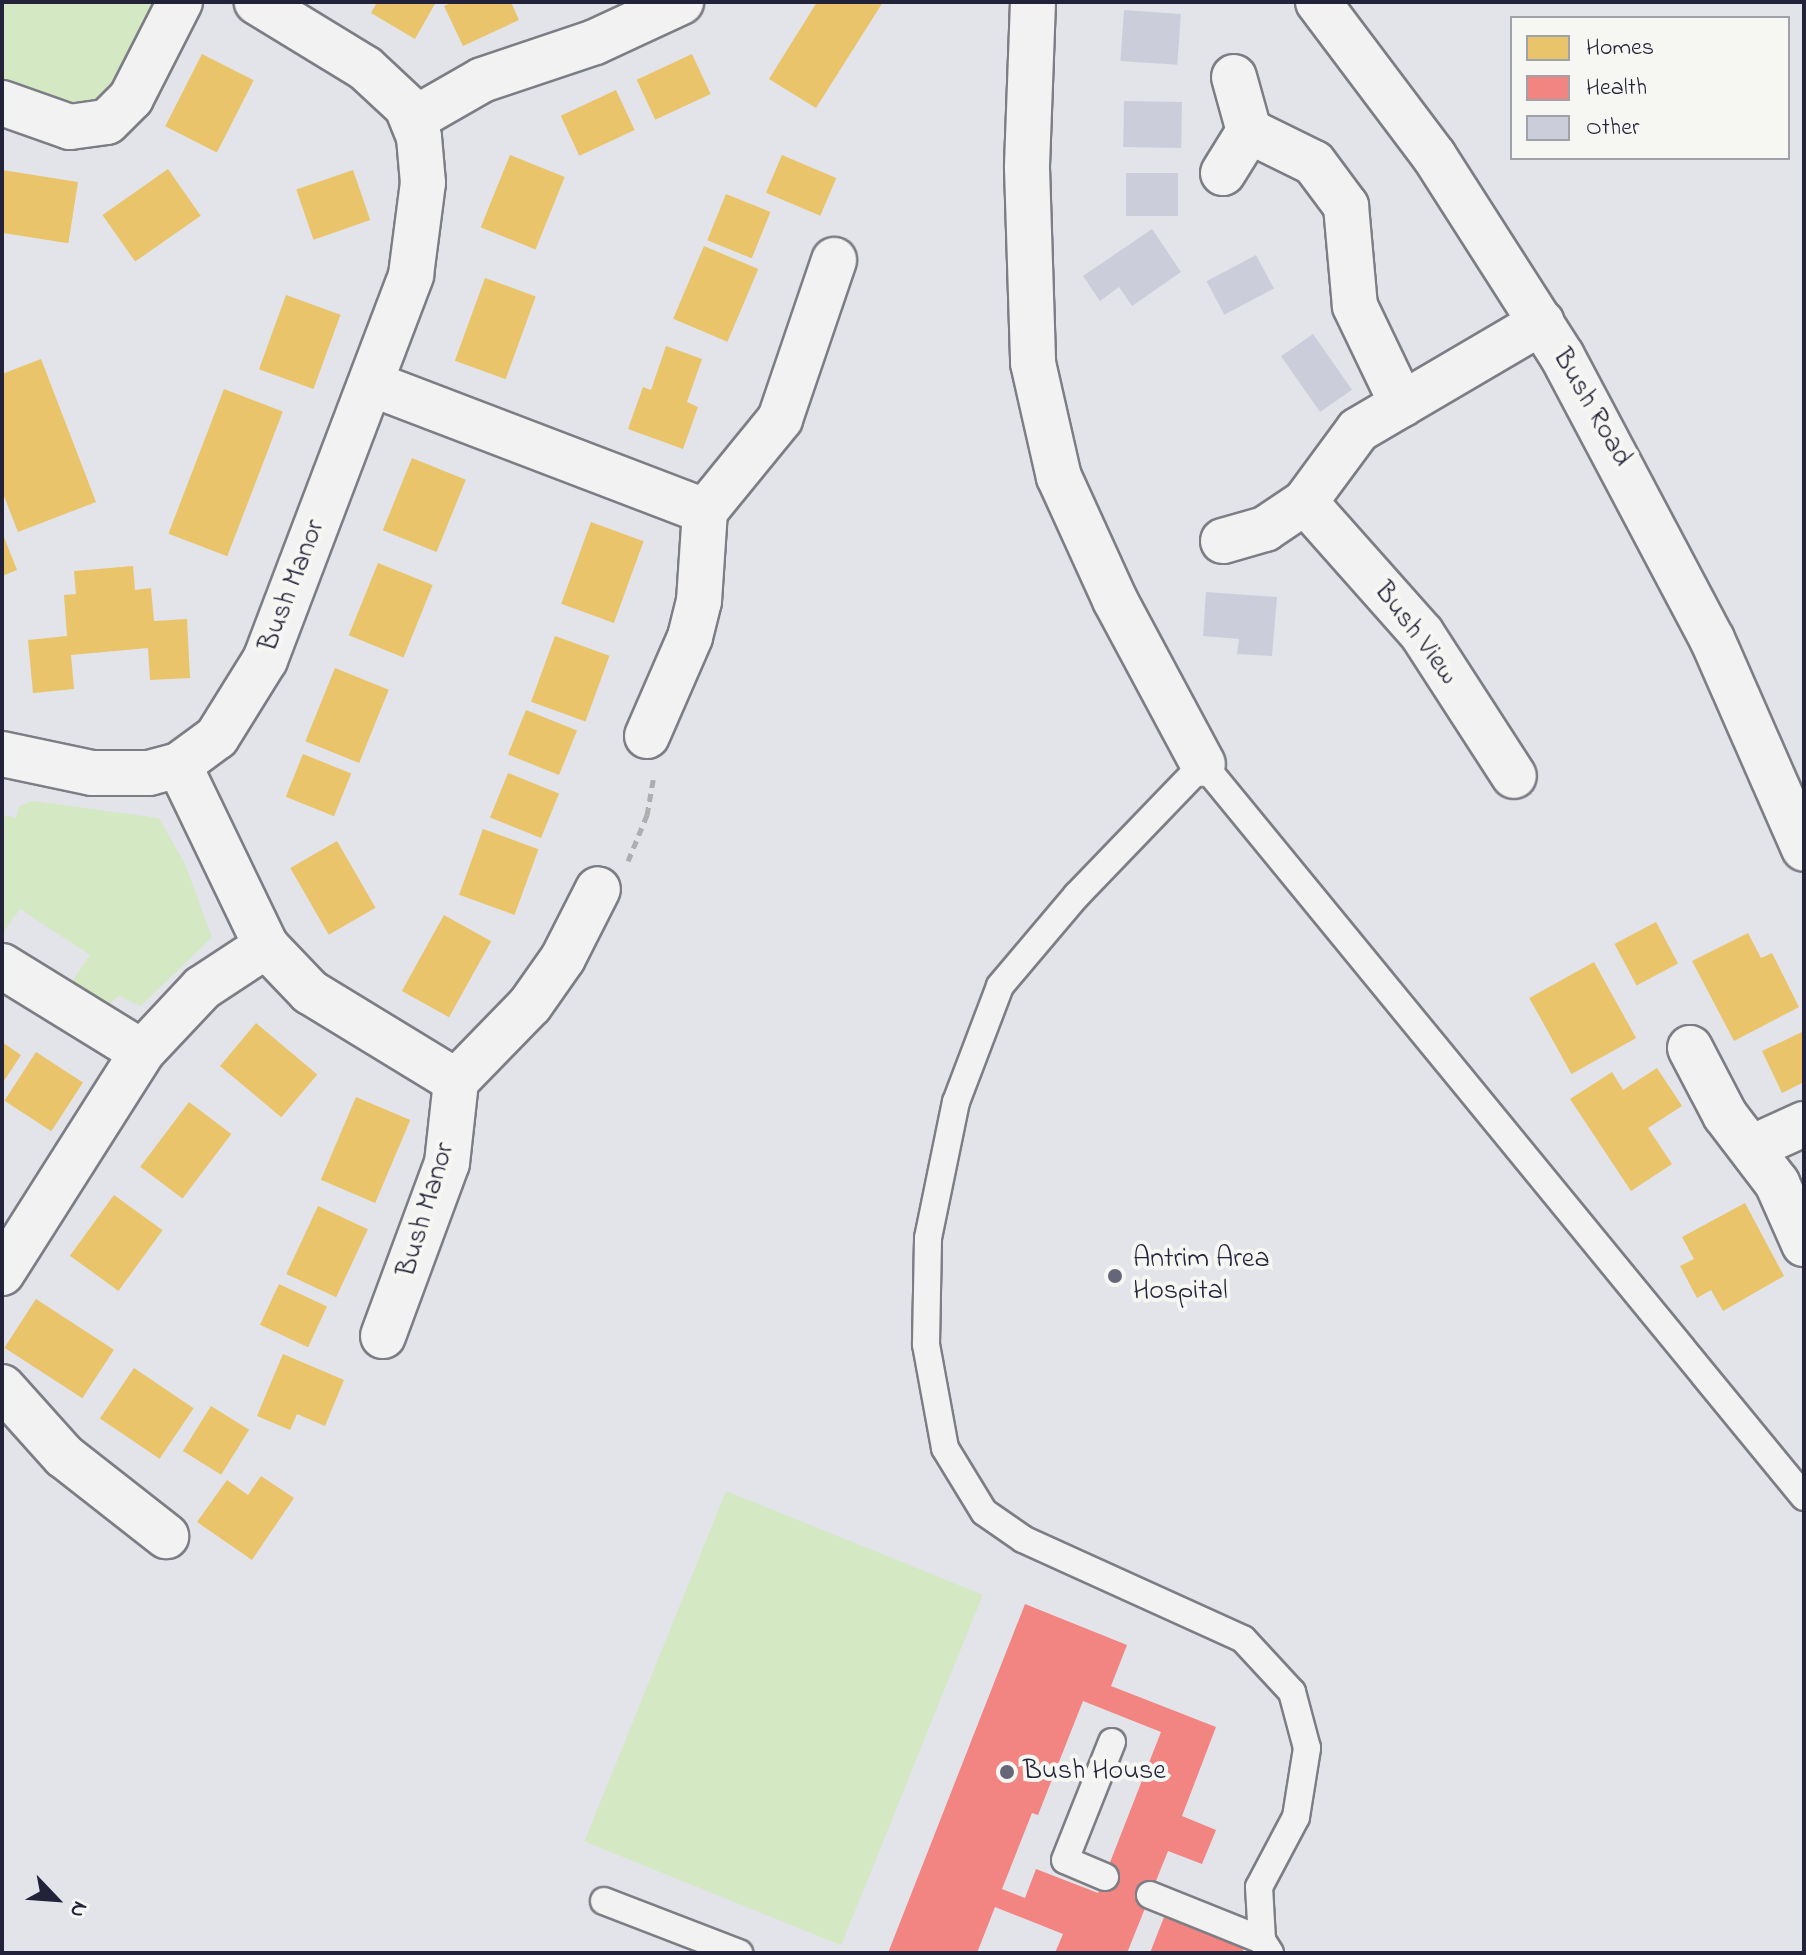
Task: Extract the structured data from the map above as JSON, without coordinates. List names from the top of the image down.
{
  "streets": {
    "street": ["Bush Road", "Bush Manor", "Bush View"]
  },
  "places": ["Antrim Area Hospital", "Bush House"],
  "legend": ["Homes", "Health", "Other"],
  "north": "bottom right"
}
